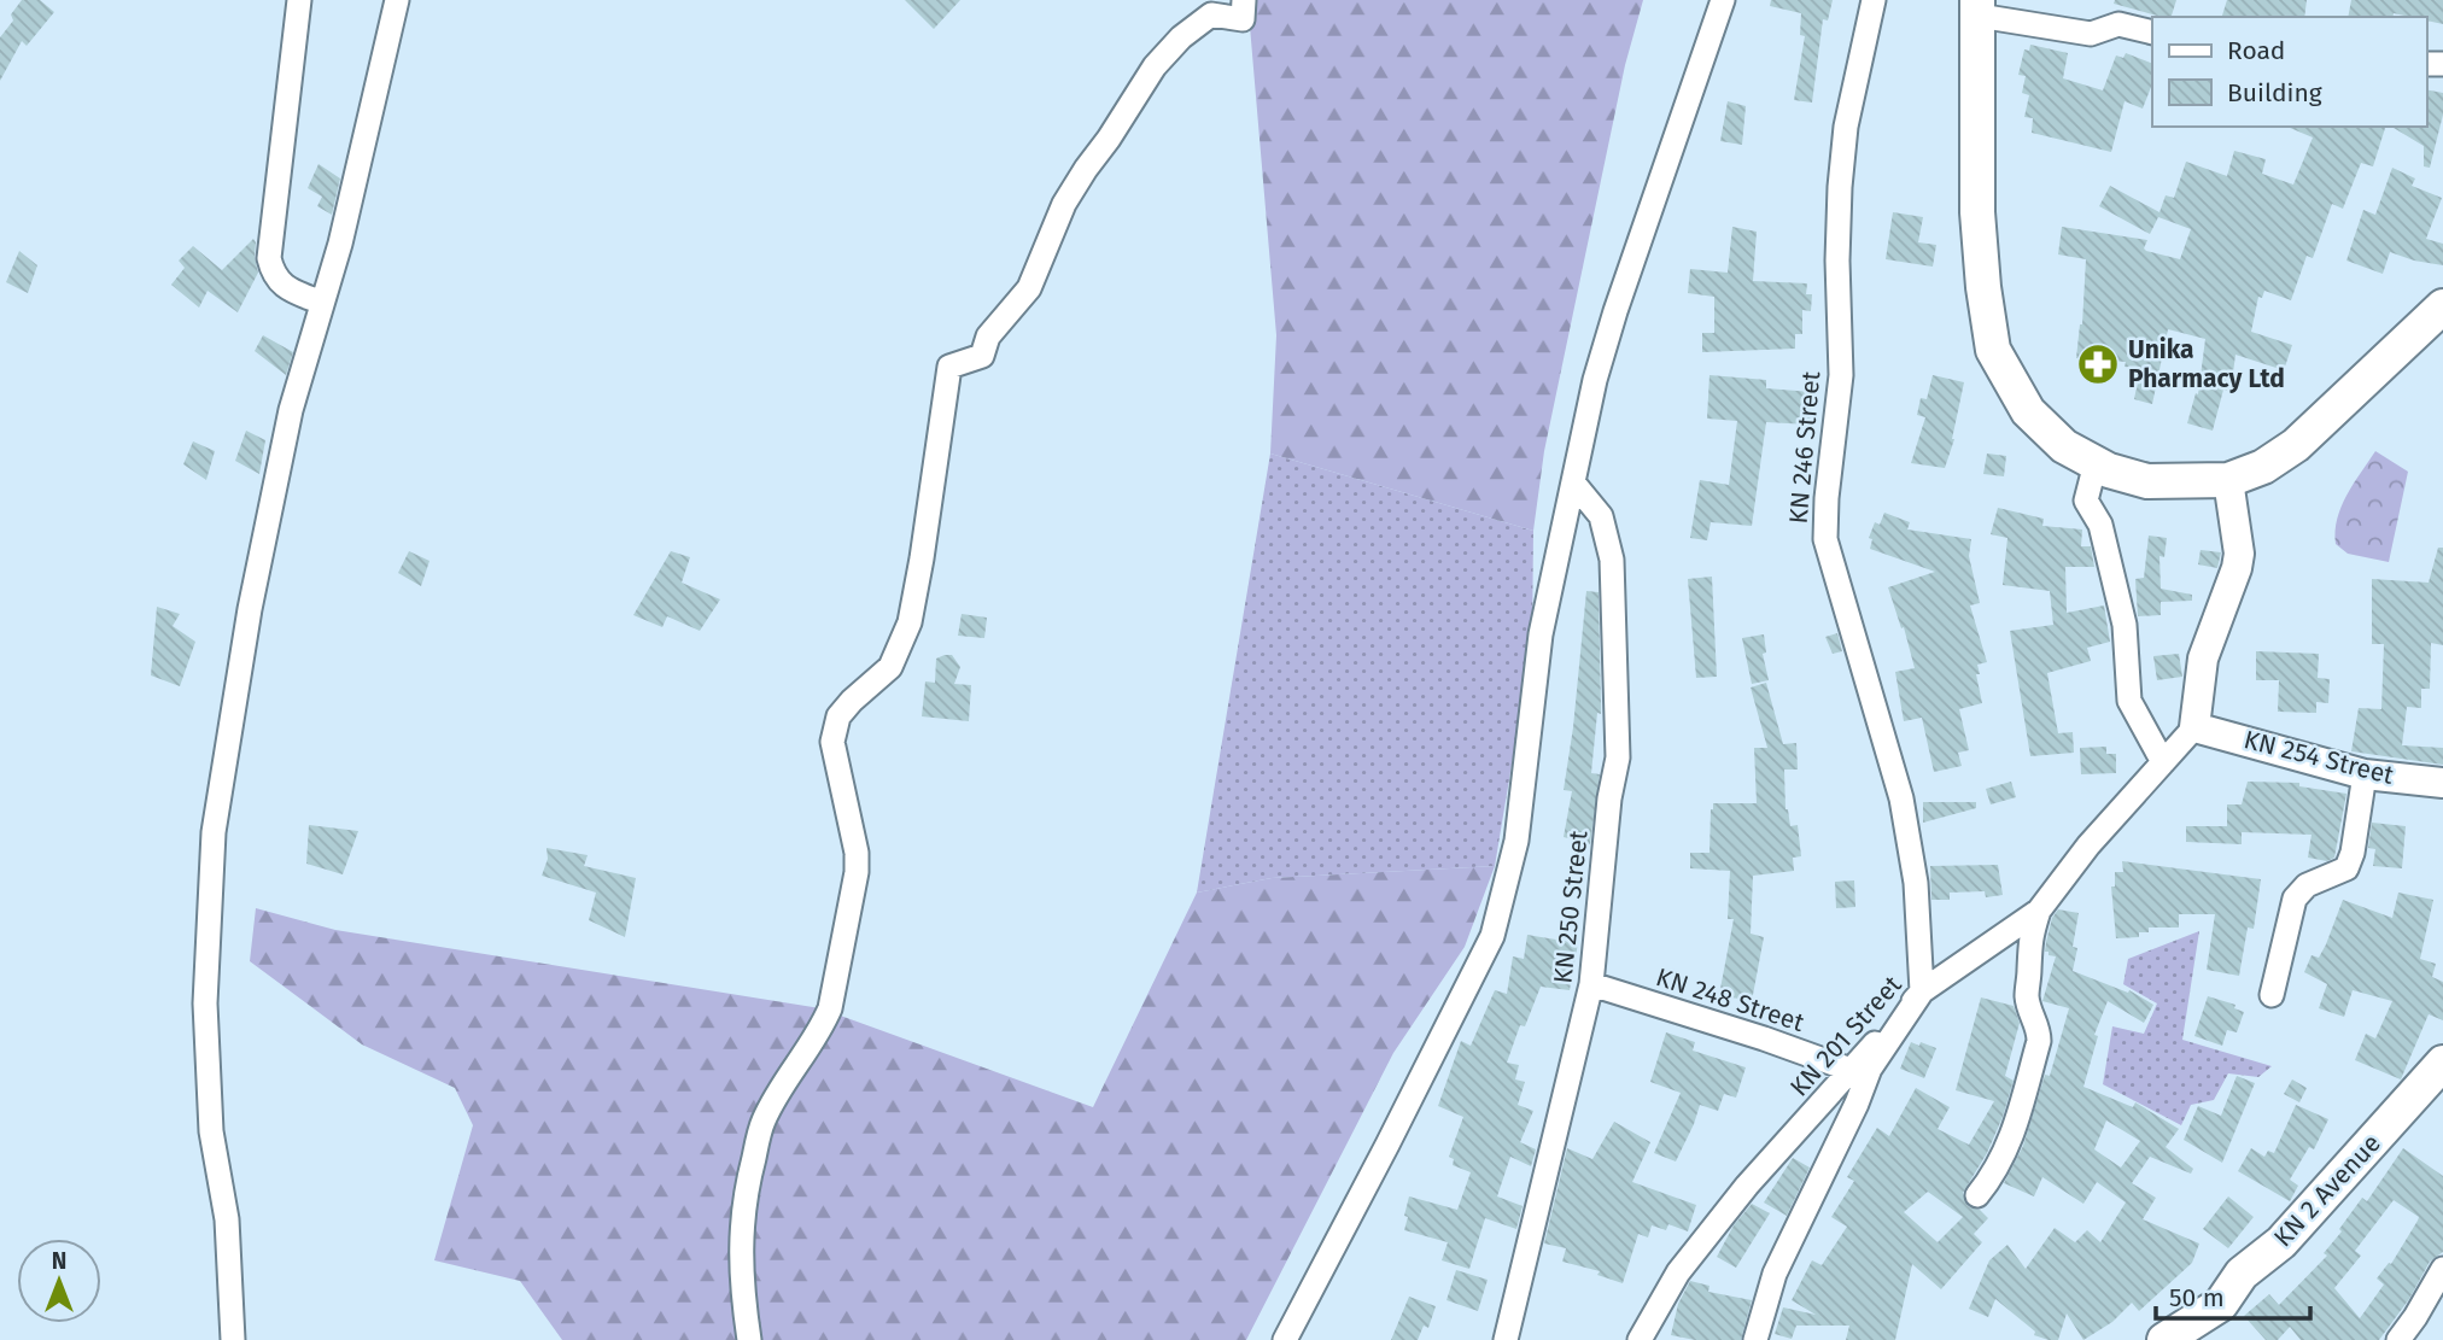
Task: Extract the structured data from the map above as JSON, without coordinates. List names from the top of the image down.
{
  "streets": {
    "main road": ["KN 2 Avenue"],
    "street": [
      "KN 246 Street",
      "KN 254 Street",
      "KN 250 Street",
      "KN 248 Street",
      "KN 201 Street"
    ]
  },
  "crossings": [
    ["KN 246 Street", "KN 201 Street"],
    ["KN 254 Street", "KN 201 Street"],
    ["KN 250 Street", "KN 248 Street"],
    ["KN 248 Street", "KN 201 Street"]
  ],
  "places": {
    "pharmacy": ["Unika Pharmacy Ltd"]
  },
  "legend": ["Road", "Building"],
  "scale_bar": "50 m",
  "north": "top"
}
